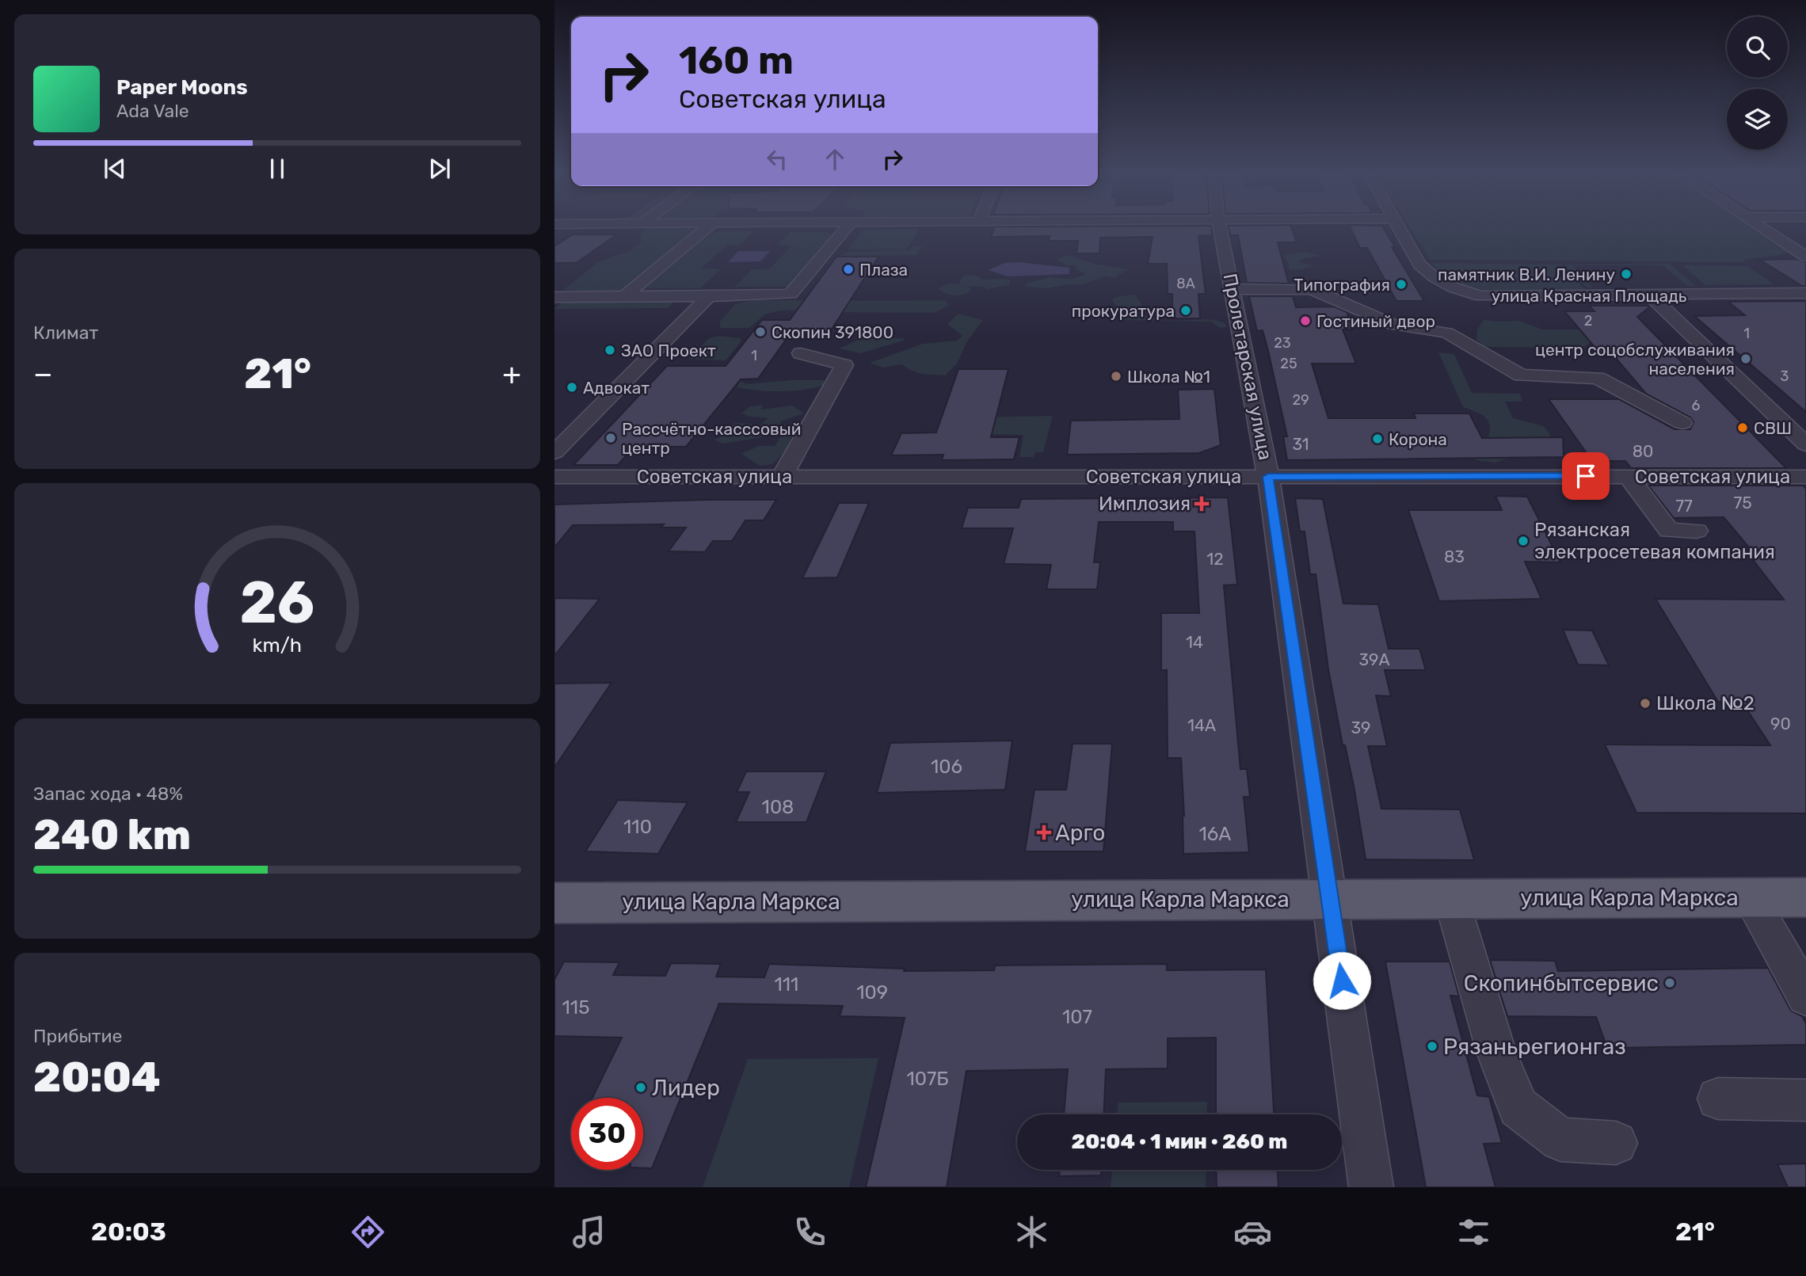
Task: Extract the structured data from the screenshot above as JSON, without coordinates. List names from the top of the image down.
{
  "streets": {
    "main road": ["улица Карла Маркса"],
    "street": ["улица Красная Площадь", "Пролетарская улица", "Советская улица"]
  },
  "crossings": [
    ["Пролетарская улица", "Советская улица"],
    ["Пролетарская улица", "улица Карла Маркса"]
  ],
  "places": {
    "other": [
      "Плаза",
      "памятник В.И. Ленину",
      "Типография",
      "прокуратура",
      "Гостиный двор",
      "Скопин 391800",
      "ЗАО Проект",
      "центр соцобслуживания населения",
      "Школа №1",
      "Адвокат",
      "СВШ",
      "Рассчётно-касссовый центр",
      "Корона",
      "Рязанская электросетевая компания",
      "Школа №2",
      "Скопинбытсервис",
      "Рязаньрегионгаз",
      "Лидер"
    ],
    "health": ["Имплозия", "Арго"]
  },
  "house_numbers": [
    "8А",
    "2",
    "1",
    "23",
    "1",
    "25",
    "3",
    "29",
    "6",
    "31",
    "80",
    "75",
    "77",
    "83",
    "12",
    "14",
    "39А",
    "90",
    "14А",
    "39",
    "106",
    "108",
    "110",
    "16А",
    "111",
    "109",
    "115",
    "107",
    "107Б"
  ],
  "page": {
    "turn": ["160 m", "Советская улица"],
    "song": ["Paper Moons", "Ada Vale"],
    "tile": [
      "Климат",
      ["Запас хода · 48%", "240 km"],
      ["Прибытие", "20:04"]
    ],
    "heat": ["−", "21°", "+"],
    "limit": "30",
    "trip": "20:04 · 1 мин · 260 m",
    "tabs": ["20:03", "21°"],
    "gauge": ["26", "km/h"]
  }
}
